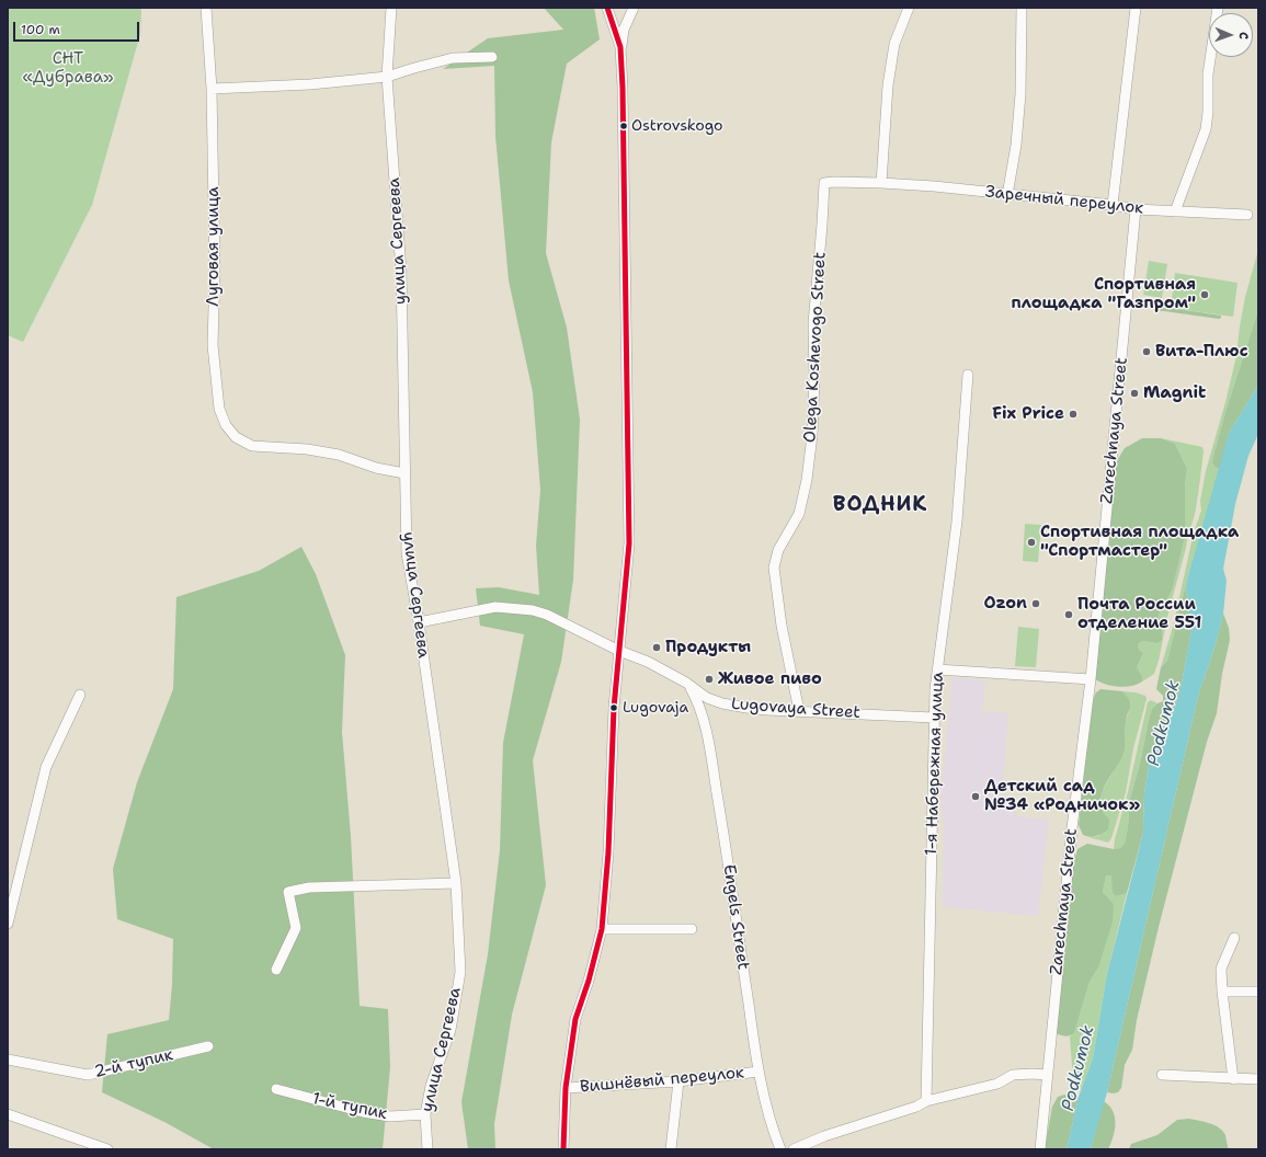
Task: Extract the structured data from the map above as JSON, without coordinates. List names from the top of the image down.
{
  "streets": {
    "street": [
      "Заречный переулок",
      "улица Сергеева",
      "Луговая улица",
      "Olega Koshevogo Street",
      "Zarechnaya Street",
      "Lugovaya Street",
      "1-я Набережная улица",
      "Engels Street",
      "2-й тупик",
      "Вишнёвый переулок",
      "1-й тупик"
    ]
  },
  "crossings": [
    ["Заречный переулок", "Olega Koshevogo Street"],
    ["Заречный переулок", "Zarechnaya Street"],
    ["улица Сергеева", "Луговая улица"],
    ["улица Сергеева", "1-й тупик"],
    ["Olega Koshevogo Street", "Lugovaya Street"],
    ["Lugovaya Street", "1-я Набережная улица"],
    ["Lugovaya Street", "Engels Street"],
    ["Engels Street", "Вишнёвый переулок"]
  ],
  "districts": ["ВОДНИК"],
  "water": ["Podkumok"],
  "parks": ["СНТ «Дубрава»"],
  "places": [
    "Ostrovskogo",
    "Спортивная площадка \"Газпром\"",
    "Вита-Плюс",
    "Magnit",
    "Fix Price",
    "Спортивная площадка \"Спортмастер\"",
    "Ozon",
    "Почта России отделение 551",
    "Продукты",
    "Живое пиво",
    "Lugovaja",
    "Детский сад №34 «Родничок»"
  ],
  "scale_bar": "100 m",
  "north": "right"
}
